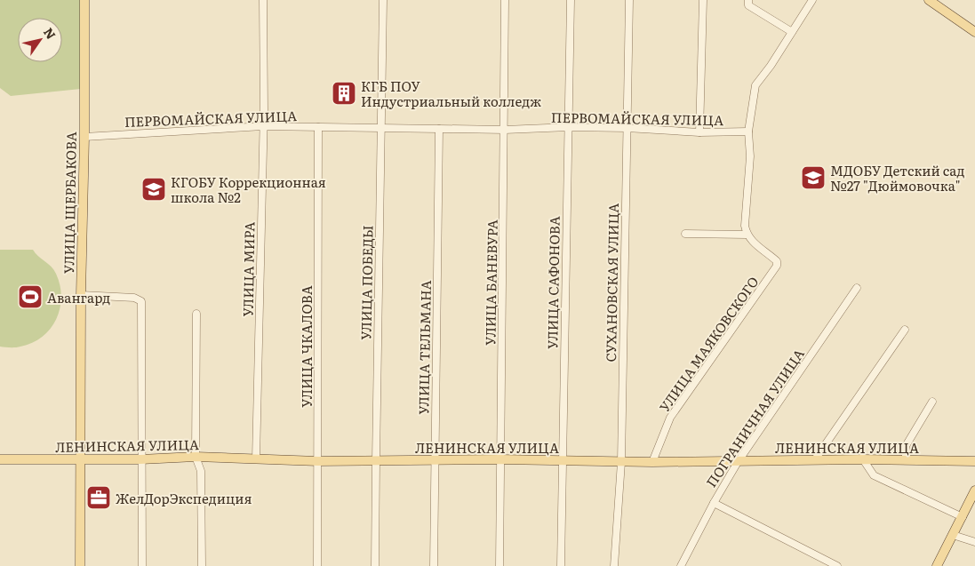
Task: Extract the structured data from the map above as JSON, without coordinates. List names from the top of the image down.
{
  "streets": {
    "main road": ["УЛИЦА ЩЕРБАКОВА", "ЛЕНИНСКАЯ УЛИЦА"],
    "street": [
      "ПЕРВОМАЙСКАЯ УЛИЦА",
      "УЛИЦА МИРА",
      "УЛИЦА ПОБЕДЫ",
      "УЛИЦА БАНЕВУРА",
      "УЛИЦА САФОНОВА",
      "СУХАНОВСКАЯ УЛИЦА",
      "УЛИЦА МАЯКОВСКОГО",
      "УЛИЦА ЧКАЛОВА",
      "УЛИЦА ТЕЛЬМАНА",
      "ПОГРАНИЧНАЯ УЛИЦА"
    ]
  },
  "crossings": [
    ["ПЕРВОМАЙСКАЯ УЛИЦА", "УЛИЦА ЩЕРБАКОВА"],
    ["ПЕРВОМАЙСКАЯ УЛИЦА", "УЛИЦА МИРА"],
    ["ПЕРВОМАЙСКАЯ УЛИЦА", "УЛИЦА ПОБЕДЫ"],
    ["ПЕРВОМАЙСКАЯ УЛИЦА", "УЛИЦА БАНЕВУРА"],
    ["ПЕРВОМАЙСКАЯ УЛИЦА", "УЛИЦА САФОНОВА"],
    ["ПЕРВОМАЙСКАЯ УЛИЦА", "СУХАНОВСКАЯ УЛИЦА"],
    ["ПЕРВОМАЙСКАЯ УЛИЦА", "УЛИЦА ЧКАЛОВА"],
    ["ПЕРВОМАЙСКАЯ УЛИЦА", "УЛИЦА ТЕЛЬМАНА"],
    ["УЛИЦА ЩЕРБАКОВА", "ЛЕНИНСКАЯ УЛИЦА"],
    ["УЛИЦА МИРА", "ЛЕНИНСКАЯ УЛИЦА"],
    ["УЛИЦА ПОБЕДЫ", "ЛЕНИНСКАЯ УЛИЦА"],
    ["УЛИЦА БАНЕВУРА", "ЛЕНИНСКАЯ УЛИЦА"],
    ["УЛИЦА САФОНОВА", "ЛЕНИНСКАЯ УЛИЦА"],
    ["СУХАНОВСКАЯ УЛИЦА", "ЛЕНИНСКАЯ УЛИЦА"],
    ["УЛИЦА МАЯКОВСКОГО", "ЛЕНИНСКАЯ УЛИЦА"],
    ["УЛИЦА ЧКАЛОВА", "ЛЕНИНСКАЯ УЛИЦА"],
    ["УЛИЦА ТЕЛЬМАНА", "ЛЕНИНСКАЯ УЛИЦА"],
    ["ПОГРАНИЧНАЯ УЛИЦА", "ЛЕНИНСКАЯ УЛИЦА"]
  ],
  "places": {
    "building": ["КГБ ПОУ Индустриальный колледж"],
    "school or university": ["МДОБУ Детский сад №27 \"Дюймовочка\"", "КГОБУ Коррекционная школа №2"],
    "sports": ["Авангард"],
    "office": ["ЖелДорЭкспедиция"]
  },
  "north": "top right"
}
